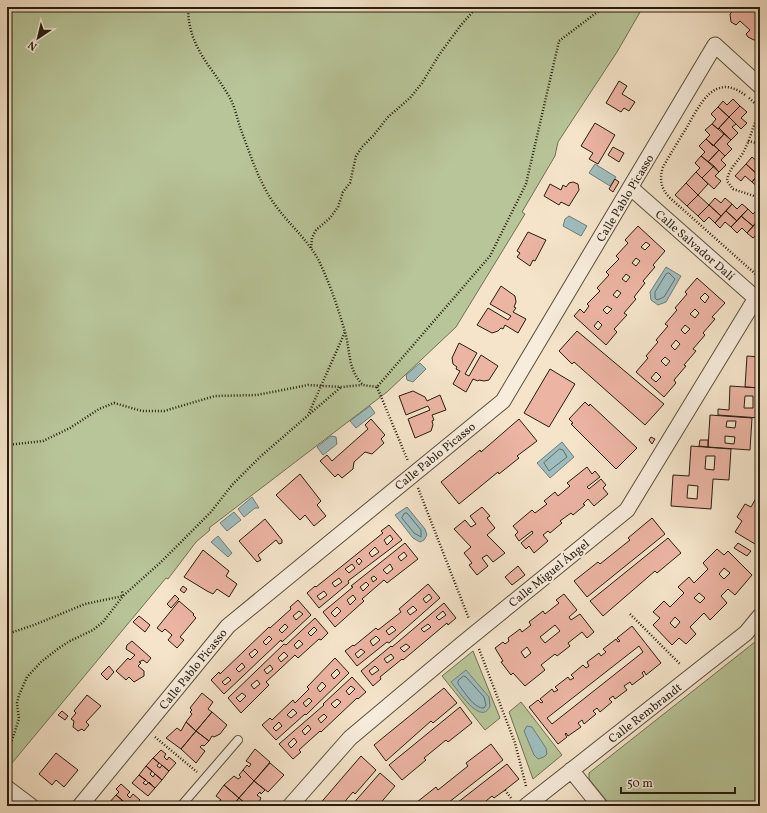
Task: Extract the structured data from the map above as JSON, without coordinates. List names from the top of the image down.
{
  "streets": {
    "street": [
      "Calle Pablo Picasso",
      "Calle Salvador Dalí",
      "Calle Miguel Ángel",
      "Calle Rembrandt"
    ]
  },
  "crossings": [
    ["Calle Pablo Picasso", "Calle Salvador Dalí"],
    ["Calle Salvador Dalí", "Calle Miguel Ángel"]
  ],
  "scale_bar": "50 m",
  "north": "bottom left"
}
